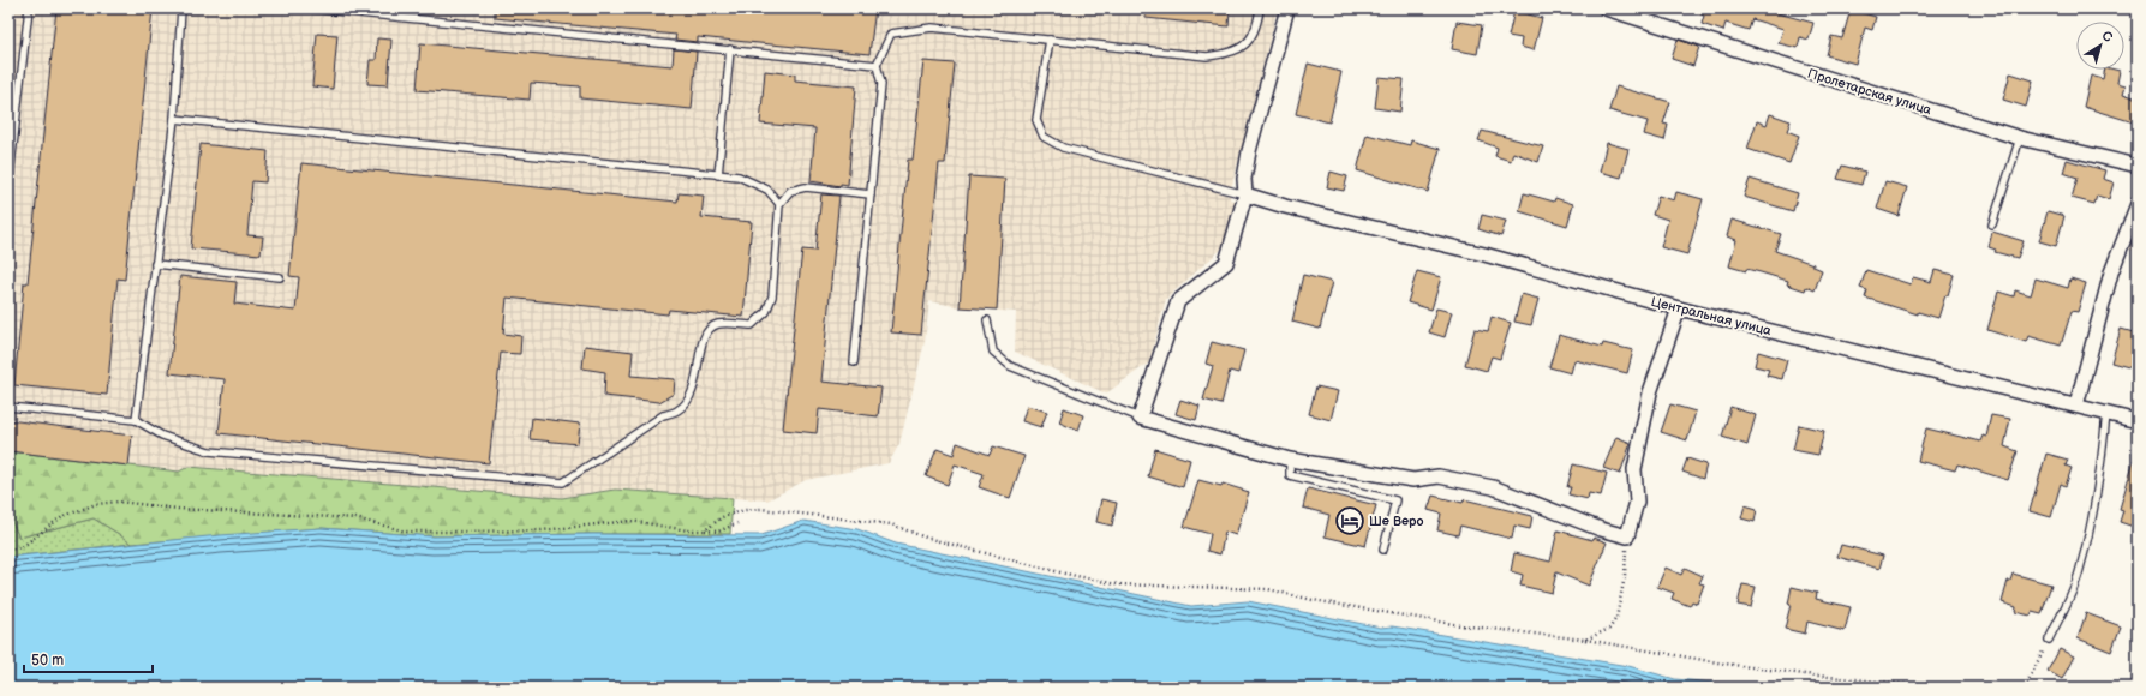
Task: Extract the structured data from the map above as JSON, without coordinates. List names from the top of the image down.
{
  "streets": {
    "street": ["Пролетарская улица", "Центральная улица"]
  },
  "places": {
    "hotel": ["Ше Веро"]
  },
  "scale_bar": "50 m",
  "north": "top right"
}
